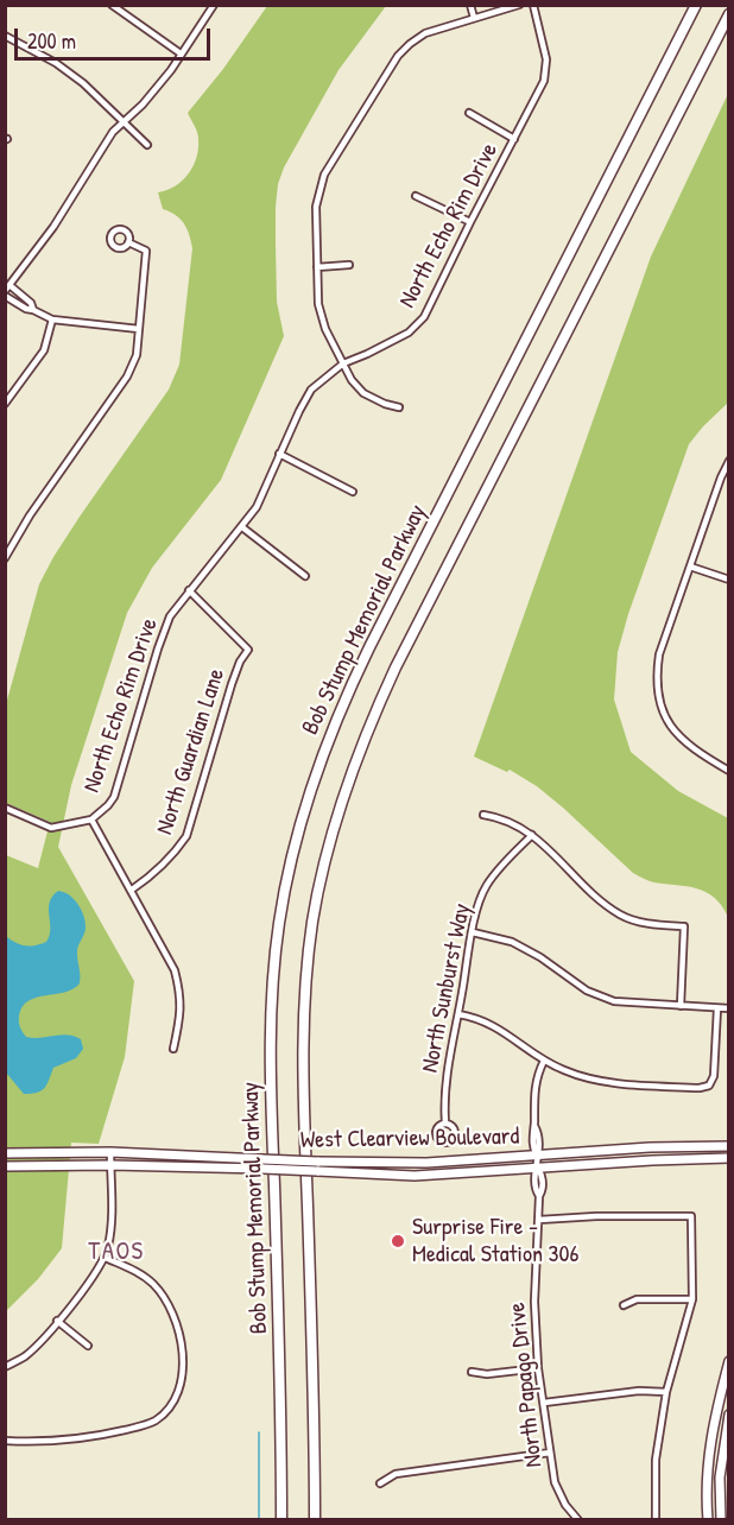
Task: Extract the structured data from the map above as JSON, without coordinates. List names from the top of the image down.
{
  "streets": {
    "highway": ["Bob Stump Memorial Parkway"],
    "street": [
      "North Echo Rim Drive",
      "North Guardian Lane",
      "North Sunburst Way",
      "West Clearview Boulevard",
      "North Papago Drive"
    ]
  },
  "crossings": [
    ["North Echo Rim Drive", "North Guardian Lane"],
    ["West Clearview Boulevard", "North Papago Drive"]
  ],
  "districts": ["TAOS"],
  "places": ["Surprise Fire - Medical Station 306"],
  "scale_bar": "200 m"
}
